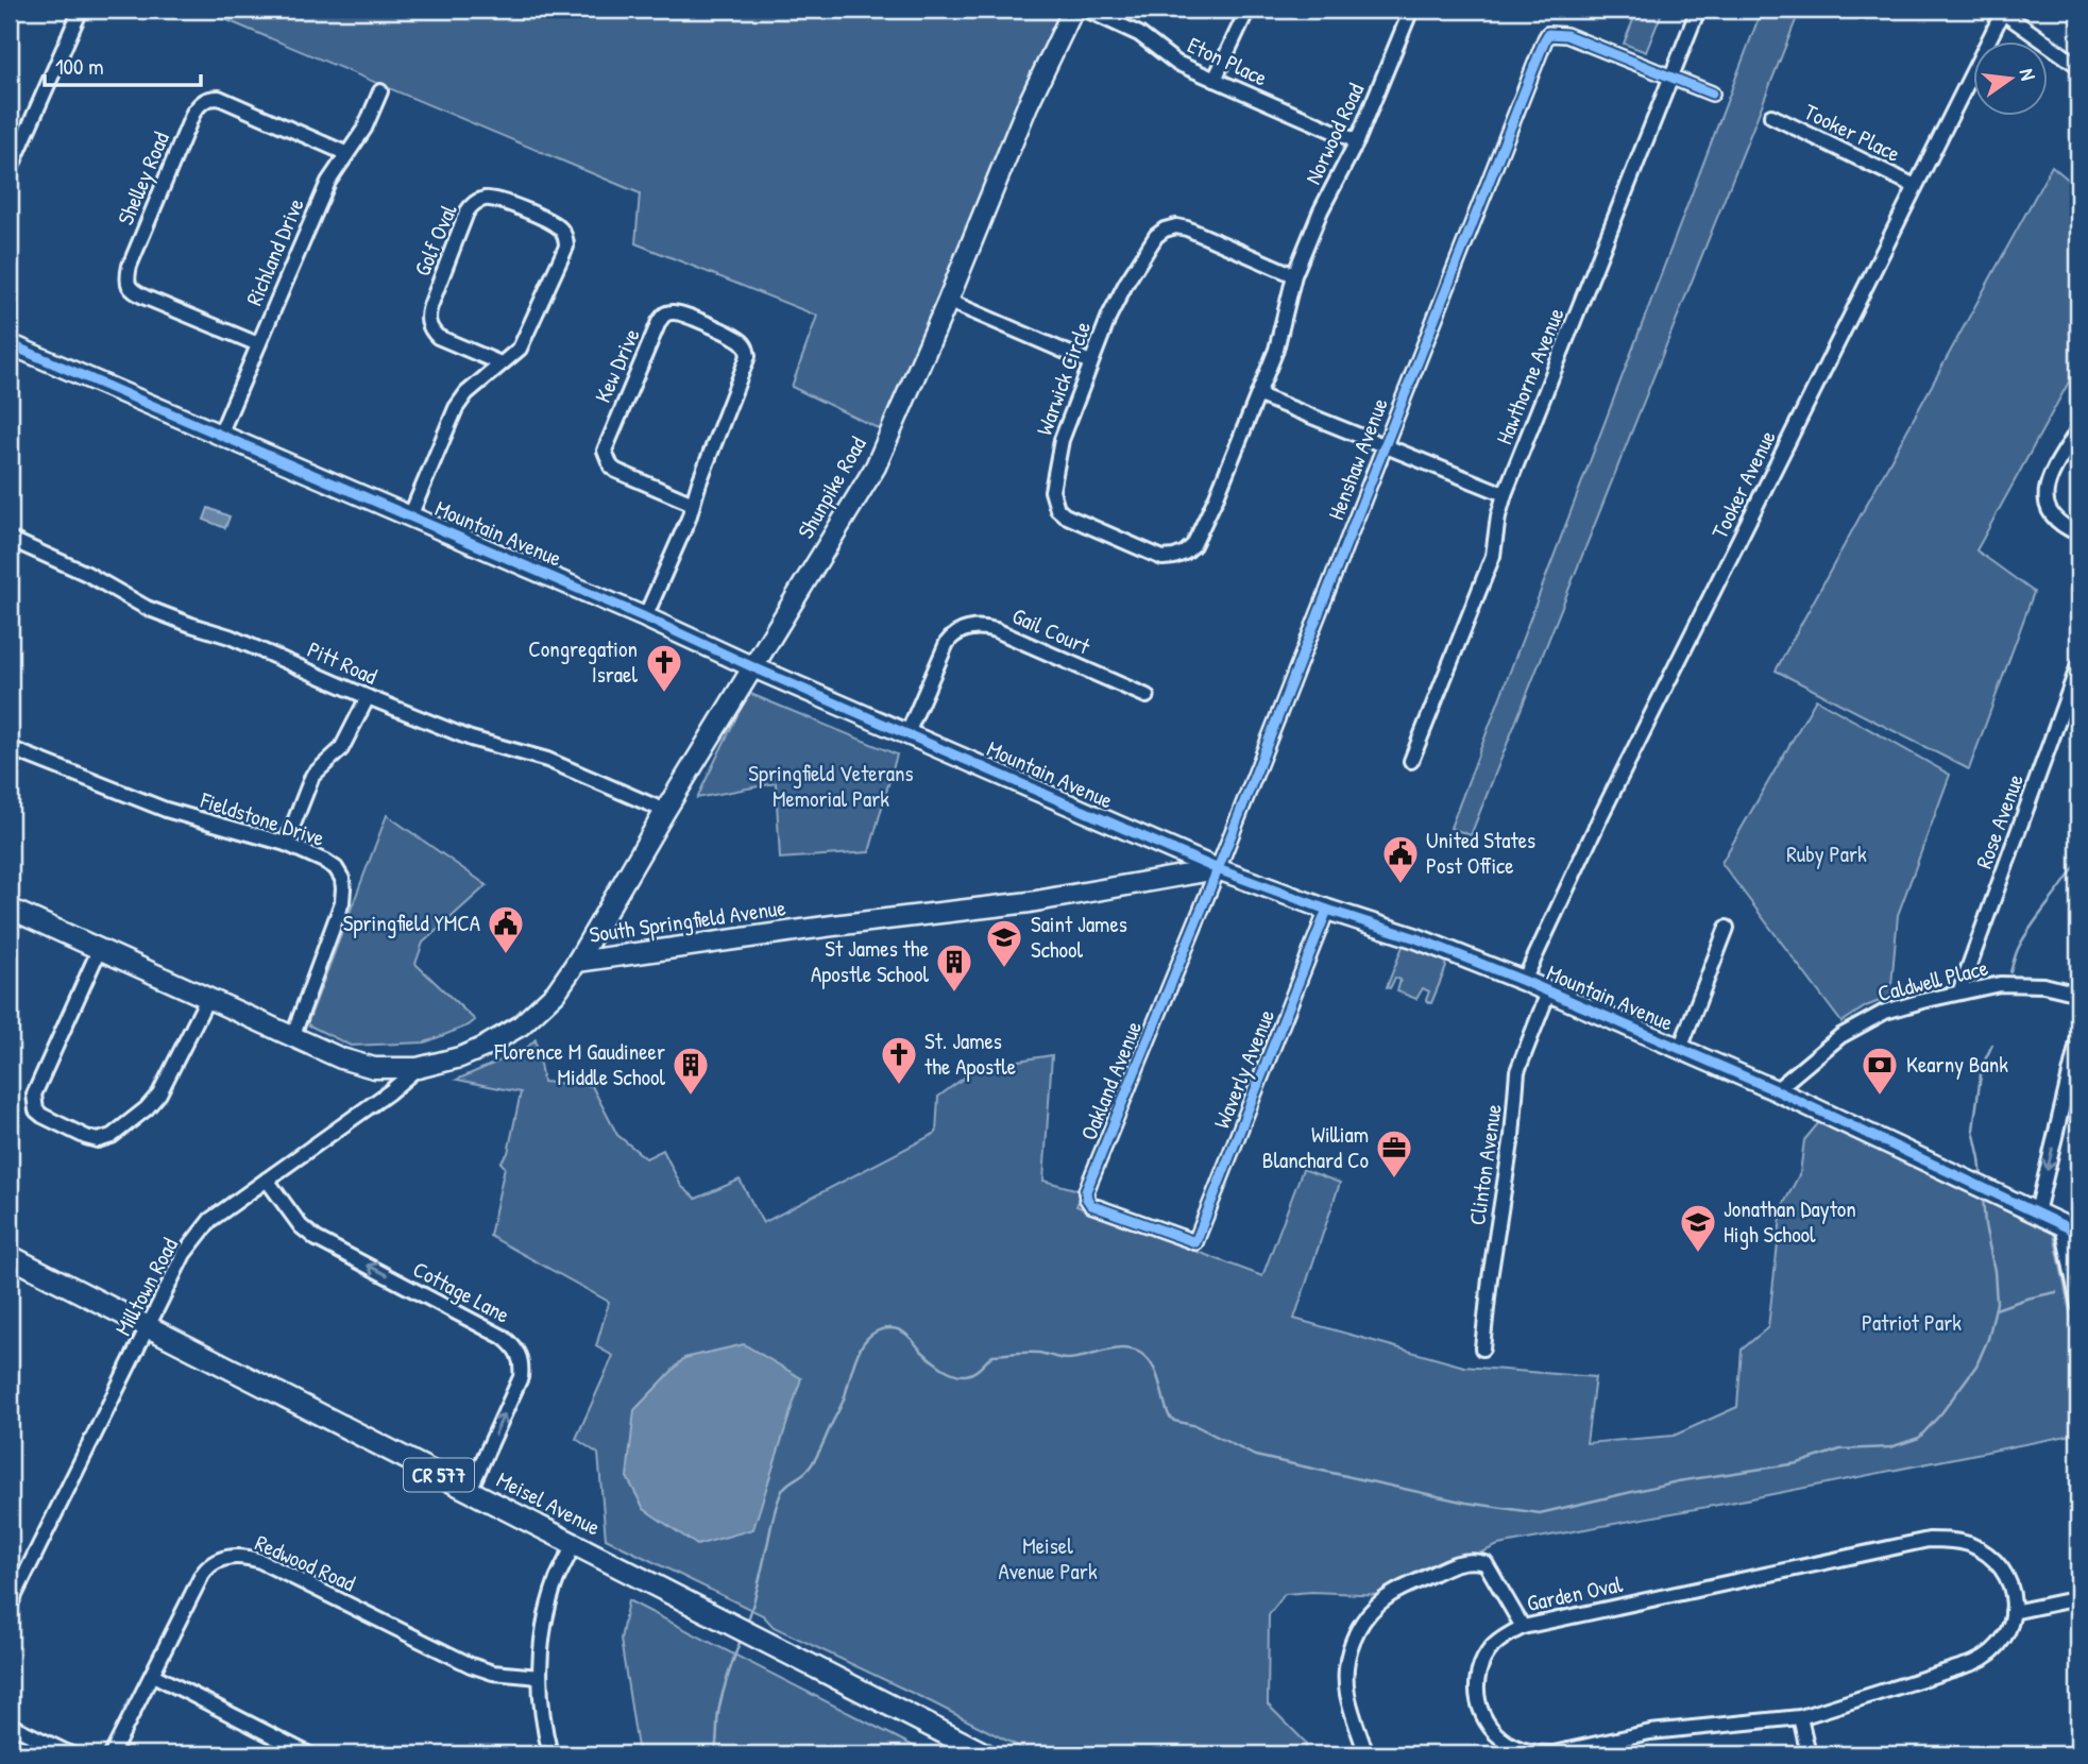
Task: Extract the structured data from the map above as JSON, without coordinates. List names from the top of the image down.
{
  "streets": {
    "main road": ["CR 577", "Meisel Avenue"],
    "street": [
      "Eton Place",
      "Tooker Place",
      "Norwood Road",
      "Shelley Road",
      "Golf Oval",
      "Richland Drive",
      "Kew Drive",
      "Hawthorne Avenue",
      "Warwick Circle",
      "Henshaw Avenue",
      "Tooker Avenue",
      "Shunpike Road",
      "Mountain Avenue",
      "Gail Court",
      "Pitt Road",
      "Fieldstone Drive",
      "Rose Avenue",
      "South Springfield Avenue",
      "Caldwell Place",
      "Waverly Avenue",
      "Oakland Avenue",
      "Clinton Avenue",
      "Milltown Road",
      "Cottage Lane",
      "Redwood Road",
      "Garden Oval"
    ]
  },
  "crossings": [
    ["Eton Place", "Norwood Road"],
    ["Tooker Place", "Tooker Avenue"],
    ["Norwood Road", "Warwick Circle"],
    ["Shelley Road", "Richland Drive"],
    ["Golf Oval", "Mountain Avenue"],
    ["Richland Drive", "Mountain Avenue"],
    ["Kew Drive", "Mountain Avenue"],
    ["Hawthorne Avenue", "Henshaw Avenue"],
    ["Henshaw Avenue", "Mountain Avenue"],
    ["Henshaw Avenue", "South Springfield Avenue"],
    ["Henshaw Avenue", "Oakland Avenue"],
    ["Tooker Avenue", "Mountain Avenue"],
    ["Shunpike Road", "Mountain Avenue"],
    ["Shunpike Road", "Pitt Road"],
    ["Shunpike Road", "South Springfield Avenue"],
    ["Mountain Avenue", "Gail Court"],
    ["Mountain Avenue", "South Springfield Avenue"],
    ["Mountain Avenue", "Caldwell Place"],
    ["Mountain Avenue", "Waverly Avenue"],
    ["Mountain Avenue", "Oakland Avenue"],
    ["Mountain Avenue", "Clinton Avenue"],
    ["Fieldstone Drive", "South Springfield Avenue"],
    ["Rose Avenue", "Caldwell Place"],
    ["South Springfield Avenue", "Oakland Avenue"],
    ["South Springfield Avenue", "Milltown Road"],
    ["Waverly Avenue", "Oakland Avenue"],
    ["Milltown Road", "Cottage Lane"],
    ["Milltown Road", "Meisel Avenue"],
    ["Cottage Lane", "Meisel Avenue"]
  ],
  "one_way": ["Cottage Lane"],
  "parks": [
    "Springfield Veterans Memorial Park",
    "Ruby Park",
    "Patriot Park",
    "Meisel Avenue Park"
  ],
  "places": {
    "church": ["Congregation Israel", "St. James the Apostle"],
    "public building": ["United States Post Office", "Springfield YMCA"],
    "school or university": ["Saint James School", "Jonathan Dayton High School"],
    "building": ["St James the Apostle School", "Florence M Gaudineer Middle School"],
    "bank": ["Kearny Bank"],
    "office": ["William Blanchard Co"]
  },
  "scale_bar": "100 m",
  "north": "right"
}
